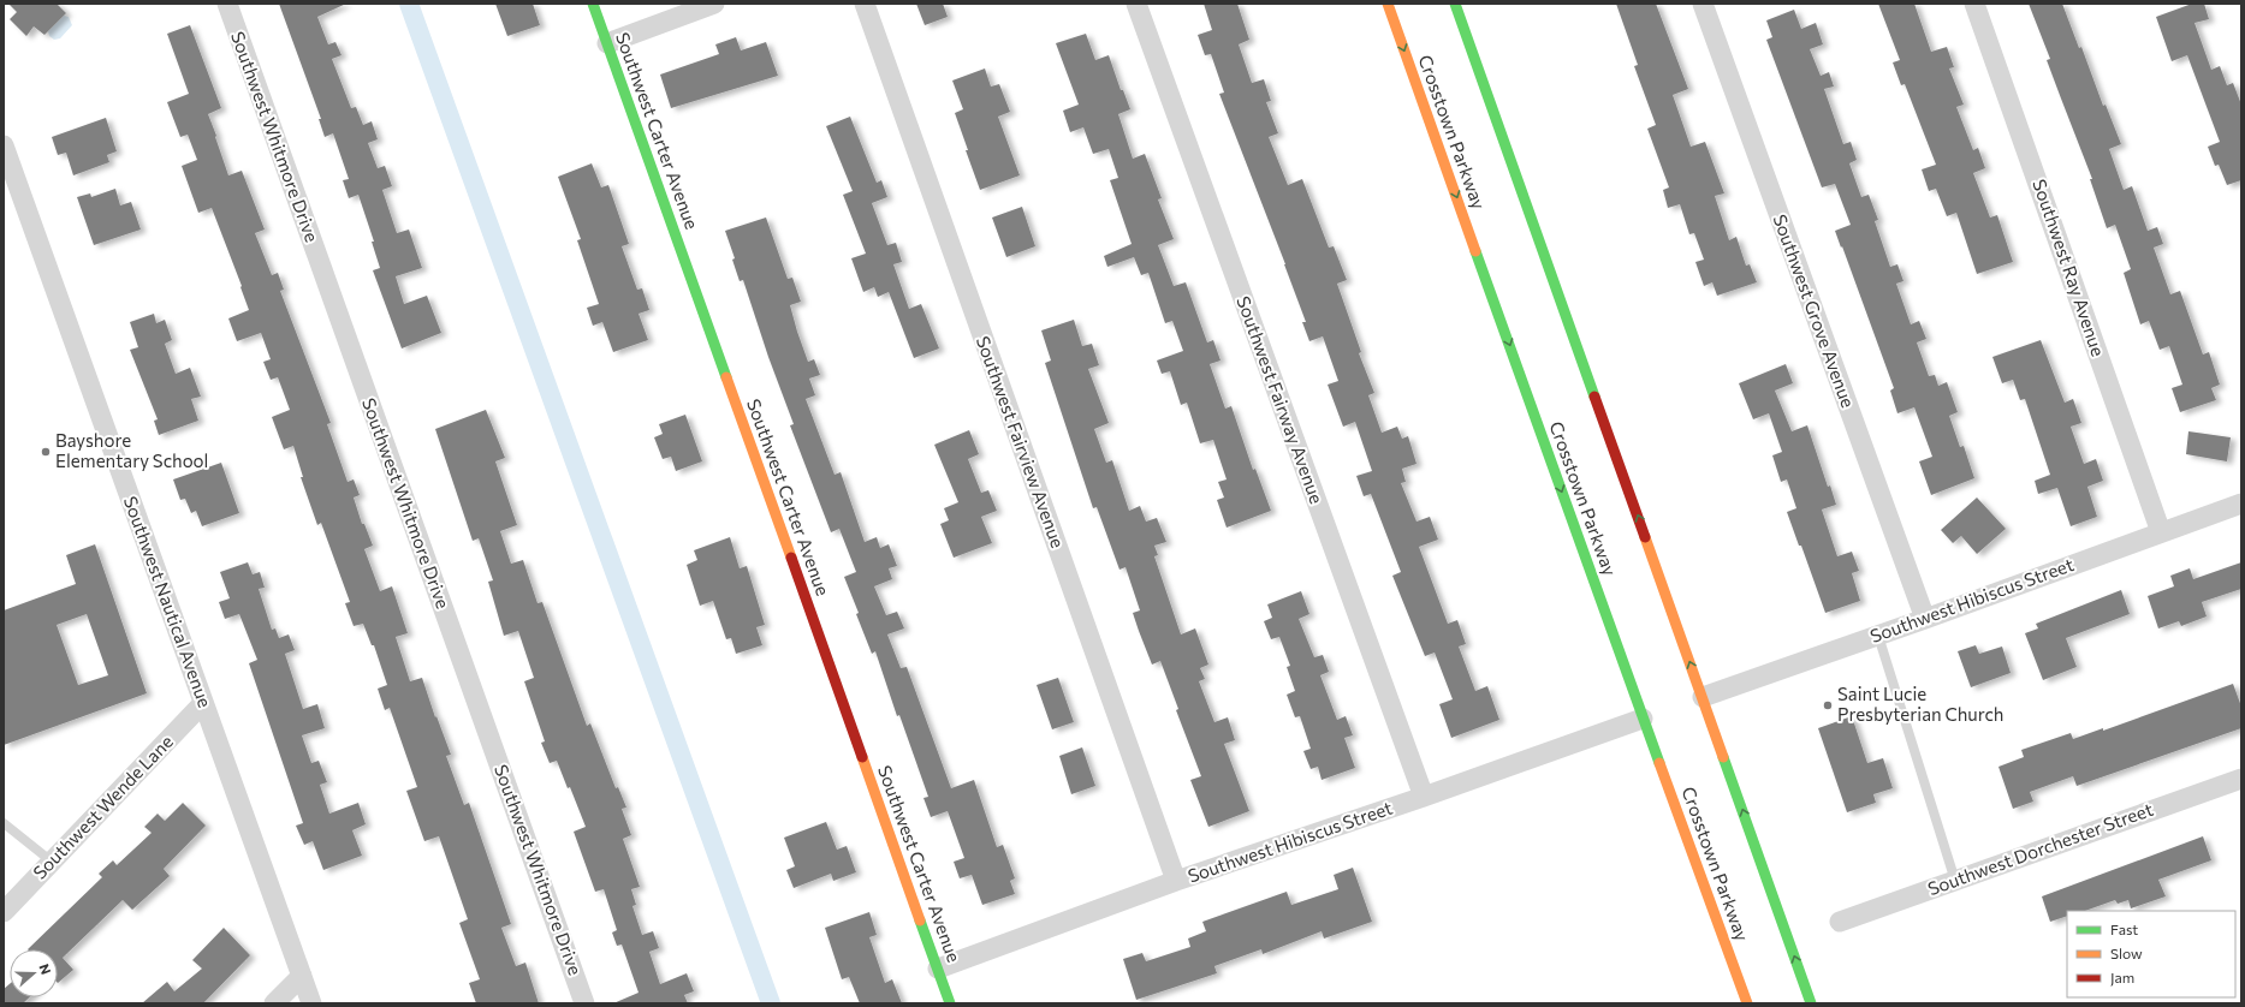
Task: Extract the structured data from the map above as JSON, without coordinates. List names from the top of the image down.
{
  "streets": {
    "main road": ["Southwest Carter Avenue", "Crosstown Parkway"],
    "street": [
      "Southwest Whitmore Drive",
      "Southwest Ray Avenue",
      "Southwest Grove Avenue",
      "Southwest Fairway Avenue",
      "Southwest Fairview Avenue",
      "Southwest Hibiscus Street",
      "Southwest Nautical Avenue",
      "Southwest Wende Lane",
      "Southwest Dorchester Street"
    ]
  },
  "crossings": [
    ["Southwest Carter Avenue", "Southwest Hibiscus Street"],
    ["Crosstown Parkway", "Southwest Hibiscus Street"],
    ["Southwest Ray Avenue", "Southwest Hibiscus Street"],
    ["Southwest Grove Avenue", "Southwest Hibiscus Street"],
    ["Southwest Fairway Avenue", "Southwest Hibiscus Street"],
    ["Southwest Fairview Avenue", "Southwest Hibiscus Street"],
    ["Southwest Nautical Avenue", "Southwest Wende Lane"]
  ],
  "places": ["Bayshore Elementary School", "Saint Lucie Presbyterian Church"],
  "legend": ["Fast", "Slow", "Jam"],
  "north": "right"
}
